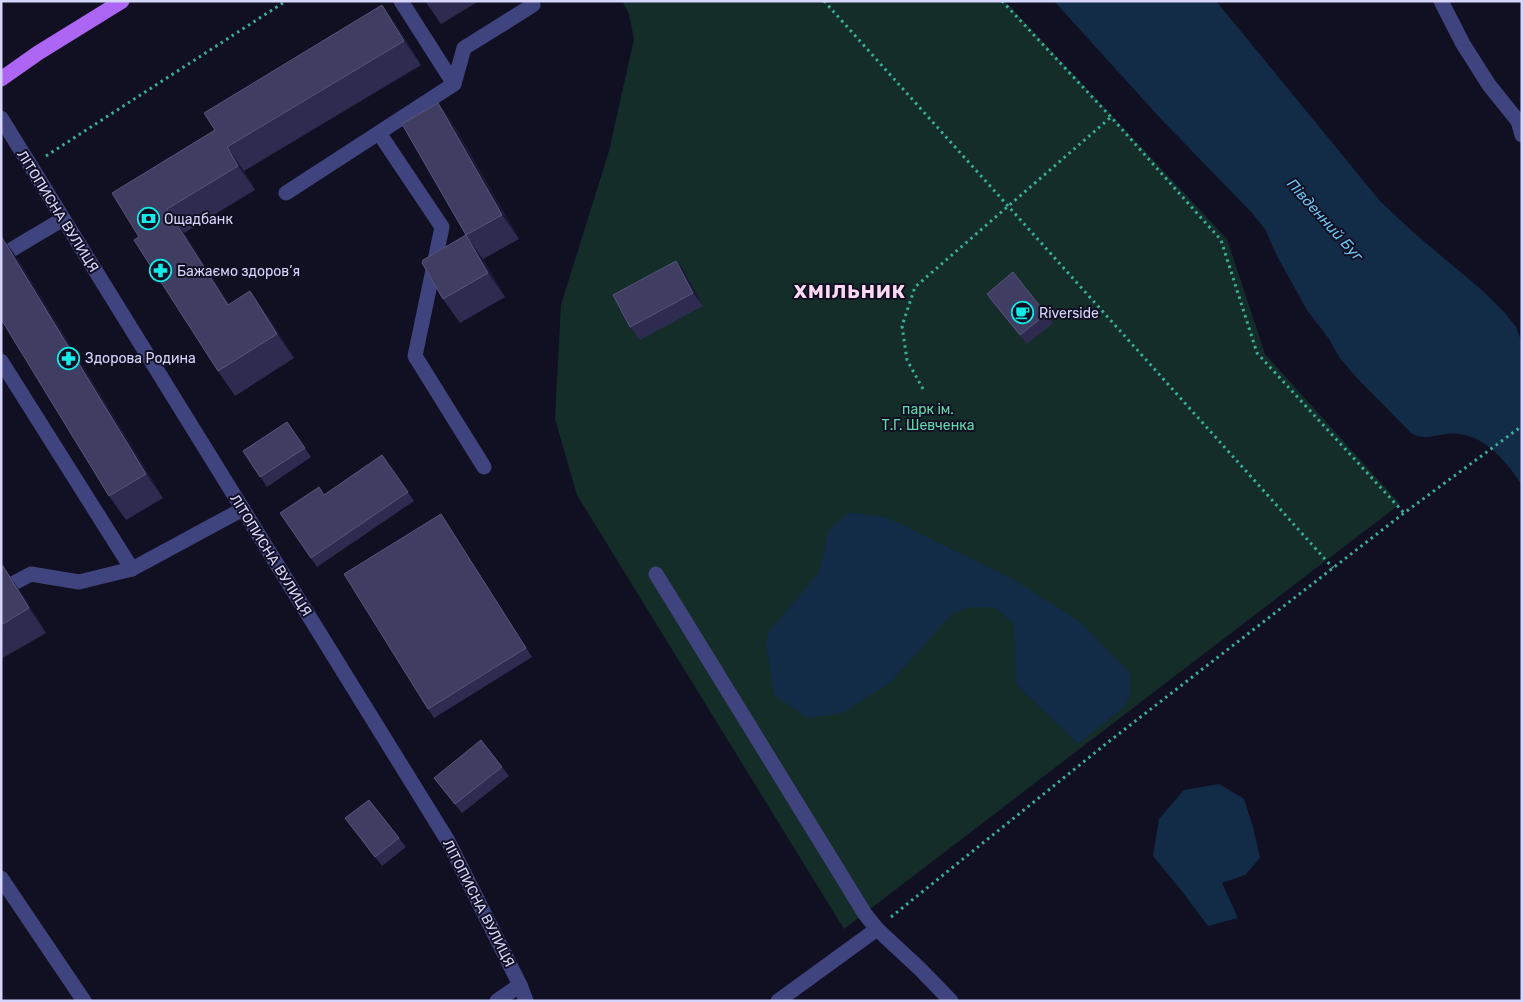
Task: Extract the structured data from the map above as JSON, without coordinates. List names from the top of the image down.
{
  "streets": {
    "street": ["ЛІТОПИСНА ВУЛИЦЯ"]
  },
  "districts": ["ХМІЛЬНИК"],
  "water": ["Південний Буг"],
  "parks": ["парк ім. Т.Г. Шевченка"],
  "places": {
    "bank": ["Ощадбанк"],
    "pharmacy": ["Бажаємо здоров’я", "Здорова Родина"],
    "cafe": ["Riverside"]
  }
}
